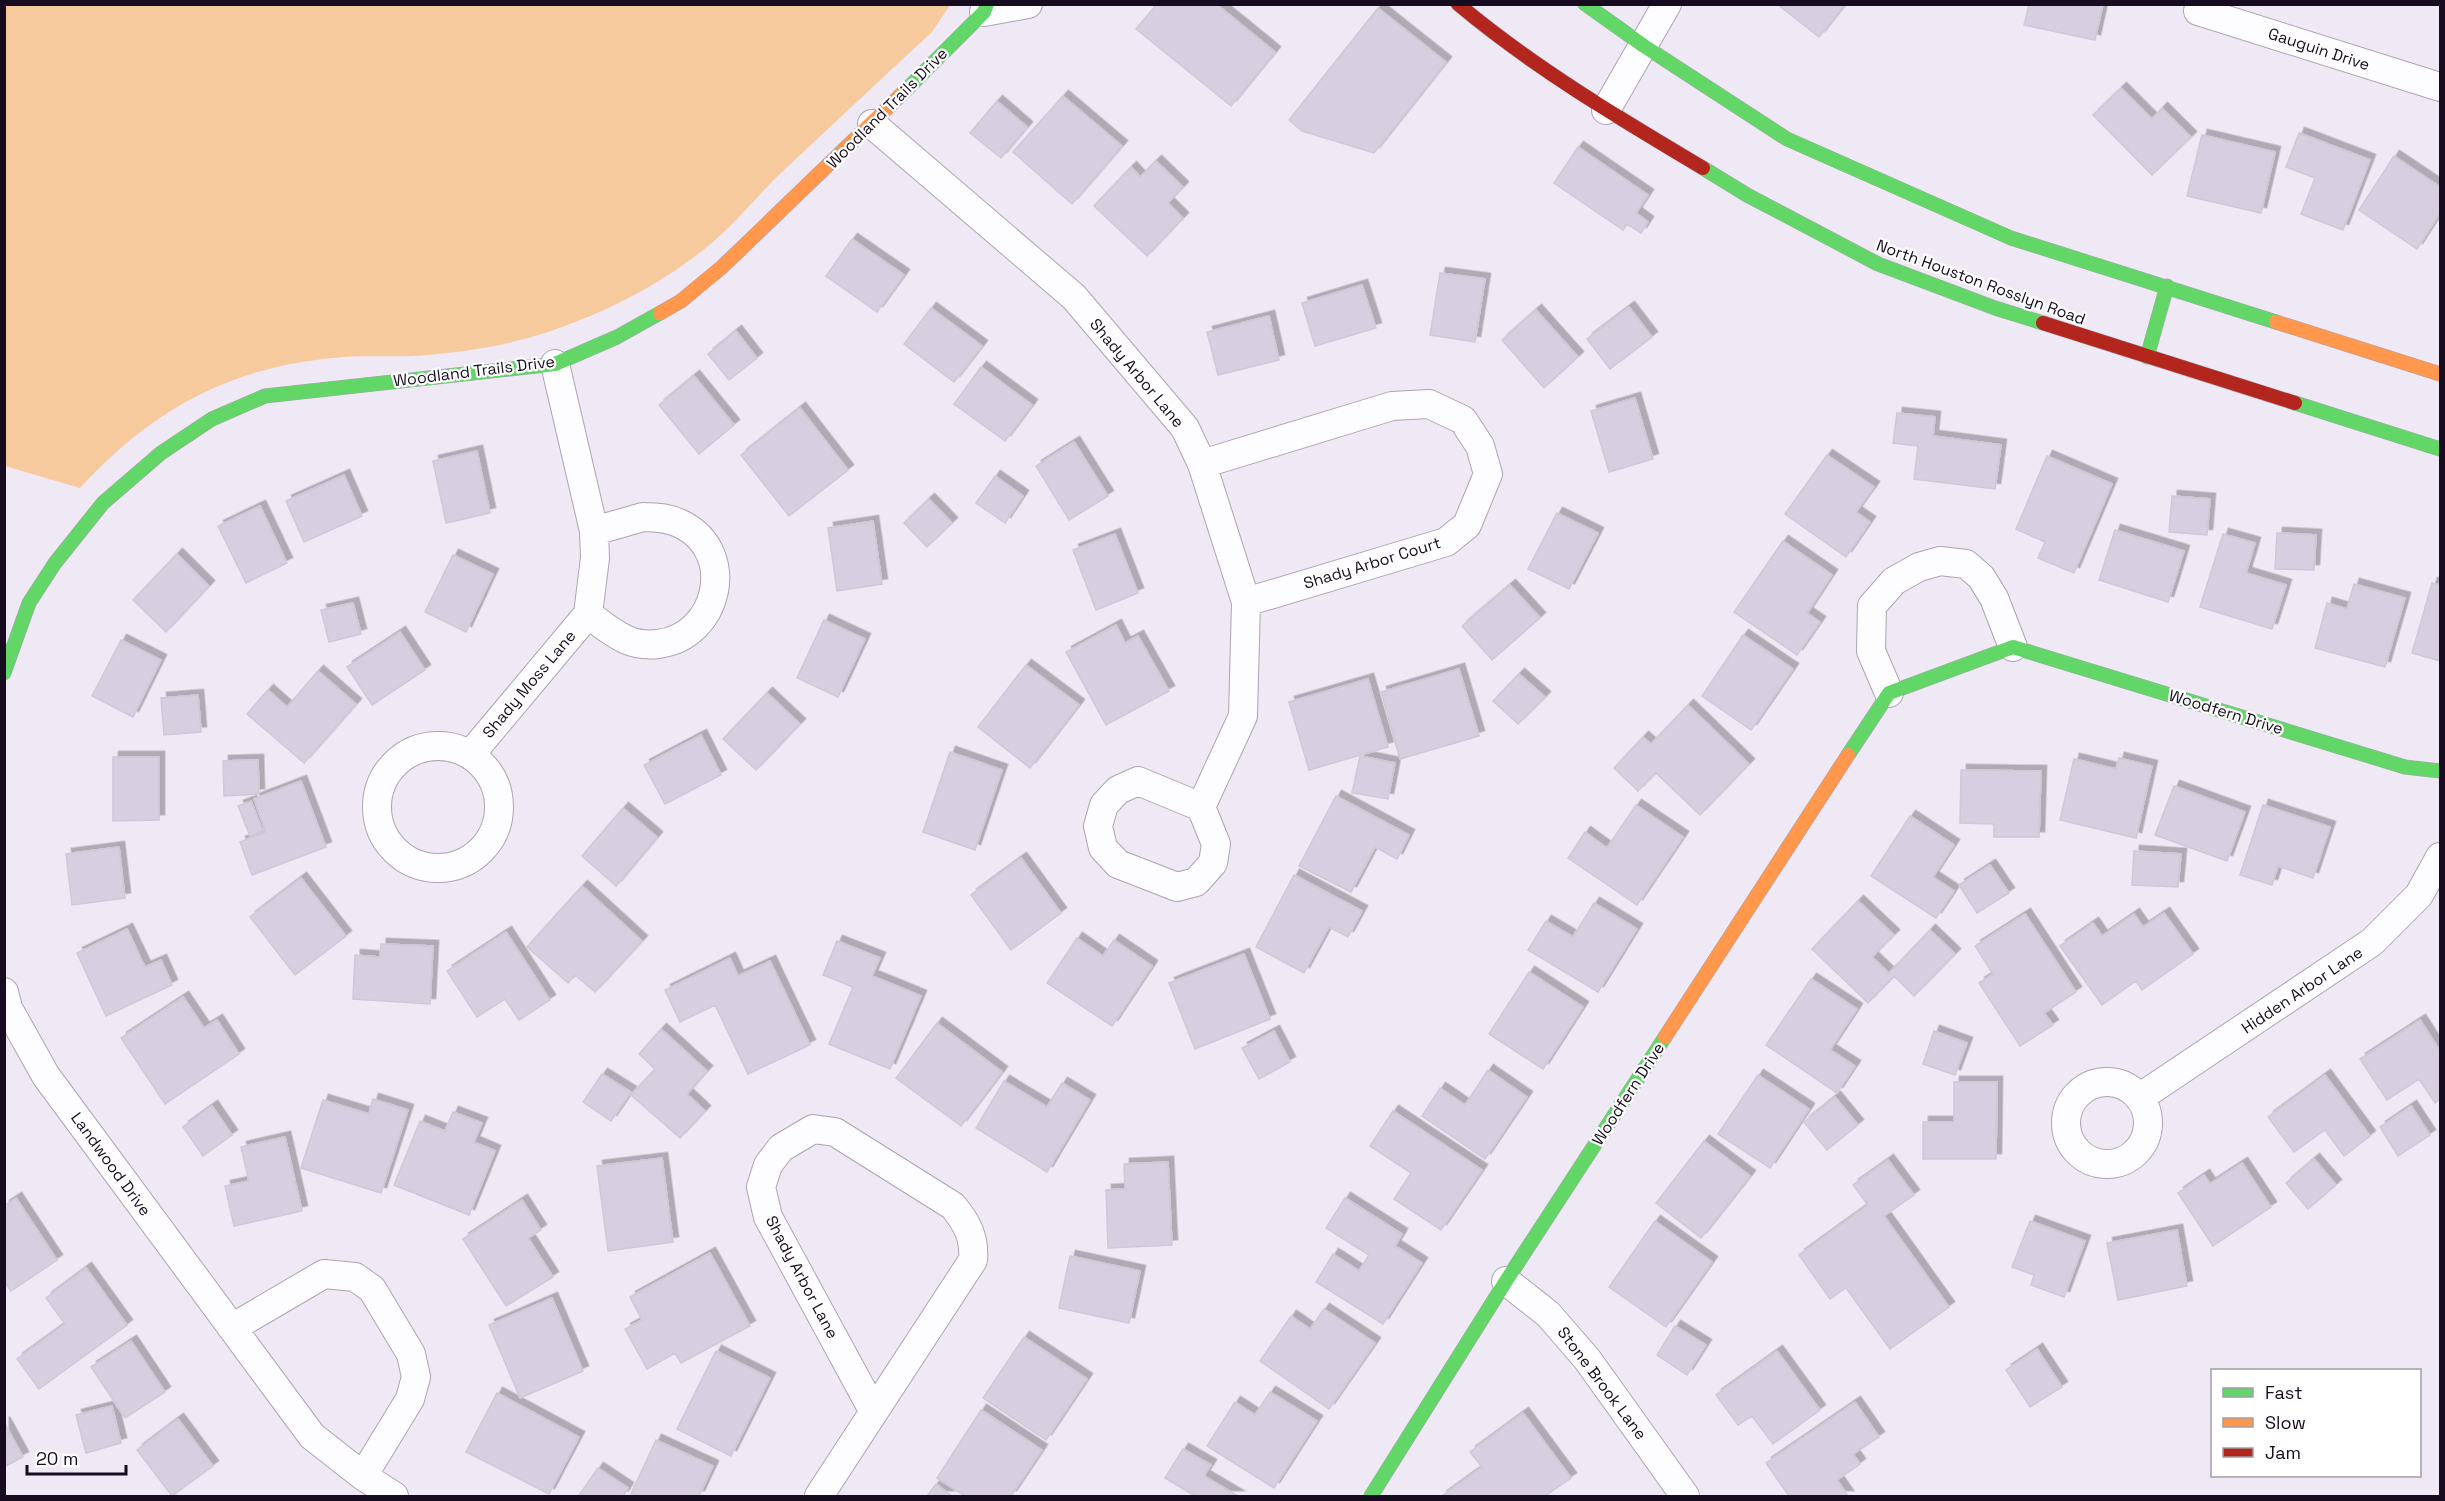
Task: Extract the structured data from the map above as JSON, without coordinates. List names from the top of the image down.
{
  "streets": {
    "street": [
      "Gauguin Drive",
      "Woodland Trails Drive",
      "North Houston Rosslyn Road",
      "Shady Arbor Lane",
      "Shady Arbor Court",
      "Shady Moss Lane",
      "Woodfern Drive",
      "Hidden Arbor Lane",
      "Landwood Drive",
      "Stone Brook Lane"
    ]
  },
  "crossings": [
    ["Woodland Trails Drive", "Shady Arbor Lane"],
    ["Woodland Trails Drive", "Shady Moss Lane"],
    ["Shady Arbor Lane", "Shady Arbor Court"],
    ["Woodfern Drive", "Stone Brook Lane"]
  ],
  "legend": ["Fast", "Slow", "Jam"],
  "scale_bar": "20 m"
}
